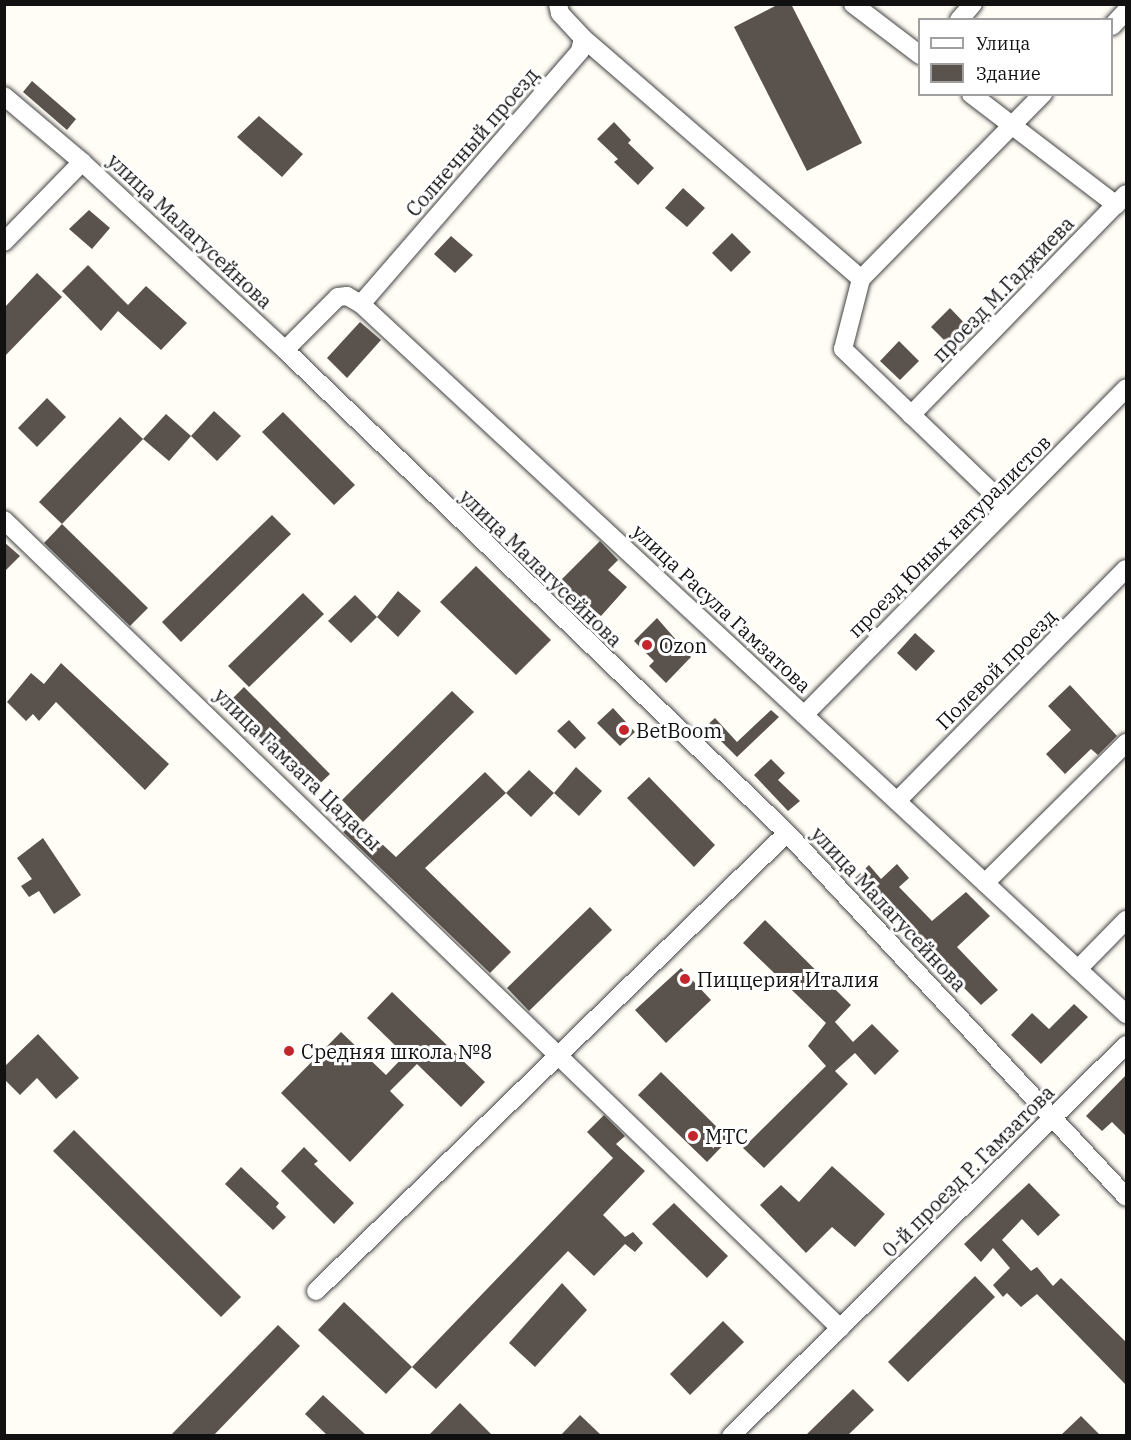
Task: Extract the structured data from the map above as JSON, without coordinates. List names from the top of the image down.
{
  "streets": {
    "street": [
      "Солнечный проезд",
      "улица Малагусейнова",
      "проезд М.Гаджиева",
      "проезд Юных натуралистов",
      "улица Расула Гамзатова",
      "Полевой проезд",
      "улица Гамзата Цадасы",
      "0-й проезд Р. Гамзатова"
    ]
  },
  "crossings": [
    ["Солнечный проезд", "улица Расула Гамзатова"],
    ["улица Малагусейнова", "0-й проезд Р. Гамзатова"],
    ["проезд Юных натуралистов", "улица Расула Гамзатова"],
    ["улица Расула Гамзатова", "Полевой проезд"],
    ["улица Гамзата Цадасы", "0-й проезд Р. Гамзатова"]
  ],
  "places": [
    "Ozon",
    "BetBoom",
    "Пиццерия Италия",
    "Средняя школа №8",
    "МТС"
  ],
  "legend": ["Улица", "Здание"]
}
